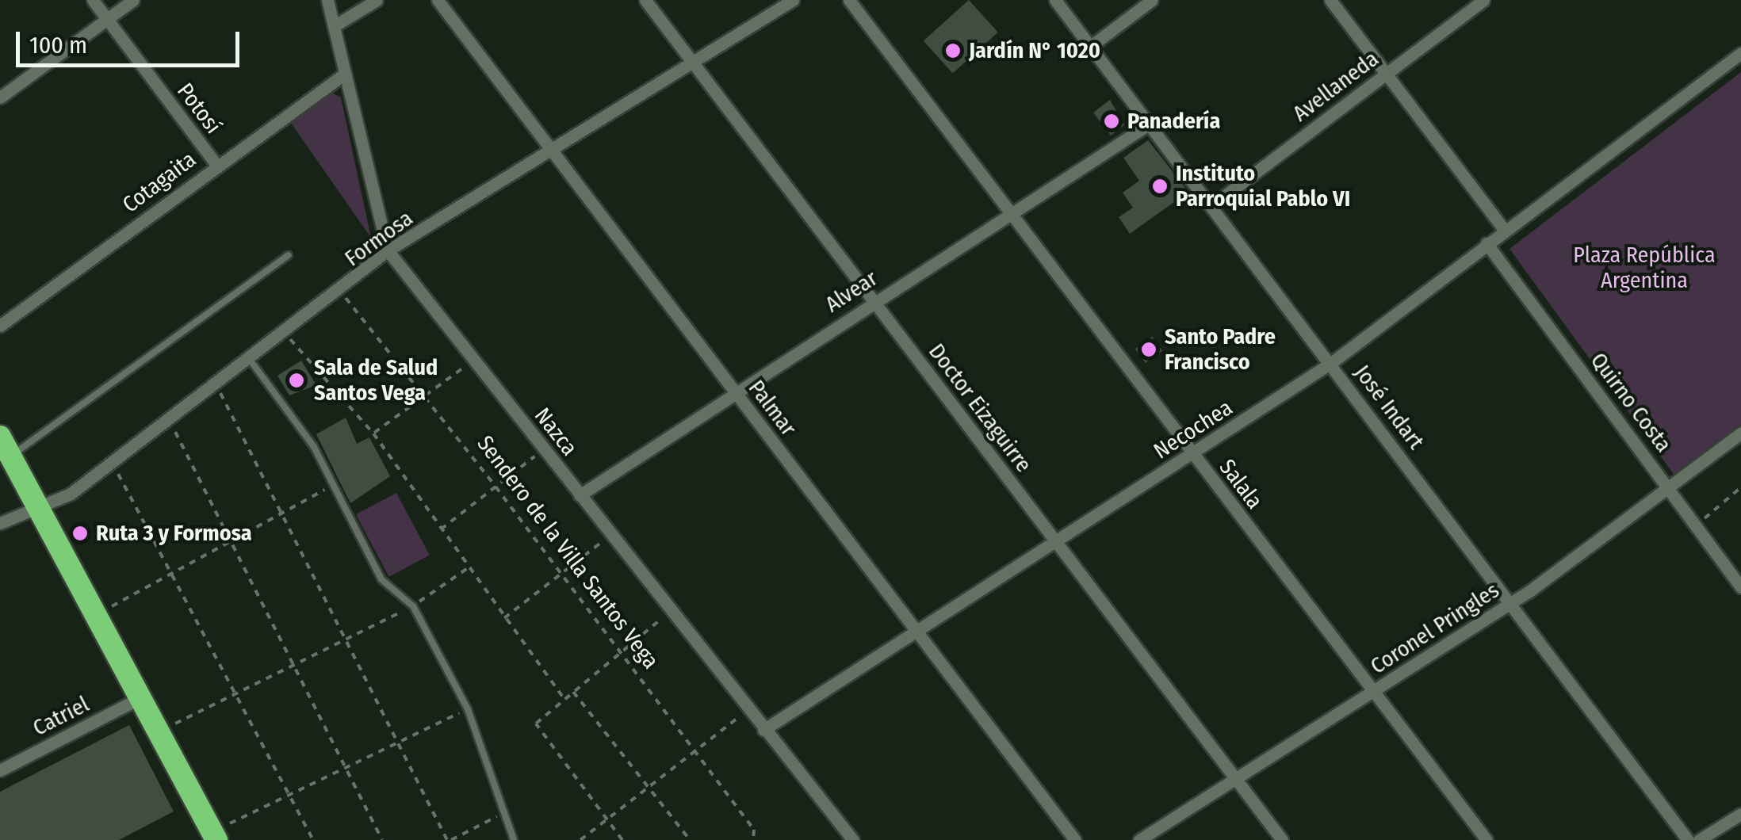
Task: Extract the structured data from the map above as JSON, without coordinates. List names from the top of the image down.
{
  "streets": {
    "street": [
      "Avellaneda",
      "Potosí",
      "Cotagaita",
      "Formosa",
      "Alvear",
      "Quirno Costa",
      "José Indart",
      "Palmar",
      "Doctor Eizaguirre",
      "Necochea",
      "Nazca",
      "Salala",
      "Coronel Pringles",
      "Catriel"
    ],
    "path": ["Sendero de la Villa Santos Vega"]
  },
  "crossings": [
    ["Avellaneda", "José Indart"],
    ["Potosí", "Cotagaita"],
    ["Cotagaita", "Nazca"],
    ["Formosa", "Palmar"],
    ["Formosa", "Doctor Eizaguirre"],
    ["Formosa", "Nazca"],
    ["Formosa", "Sendero de la Villa Santos Vega"],
    ["Alvear", "José Indart"],
    ["Alvear", "Palmar"],
    ["Alvear", "Doctor Eizaguirre"],
    ["Alvear", "Nazca"],
    ["Alvear", "Salala"],
    ["Quirno Costa", "Necochea"],
    ["Quirno Costa", "Coronel Pringles"],
    ["José Indart", "Necochea"],
    ["José Indart", "Coronel Pringles"],
    ["Palmar", "Necochea"],
    ["Doctor Eizaguirre", "Necochea"],
    ["Doctor Eizaguirre", "Coronel Pringles"],
    ["Necochea", "Nazca"],
    ["Necochea", "Salala"],
    ["Salala", "Coronel Pringles"]
  ],
  "parks": ["Plaza República Argentina"],
  "places": [
    "Jardín N° 1020",
    "Panadería",
    "Instituto Parroquial Pablo VI",
    "Santo Padre Francisco",
    "Sala de Salud Santos Vega",
    "Ruta 3 y Formosa"
  ],
  "scale_bar": "100 m"
}
